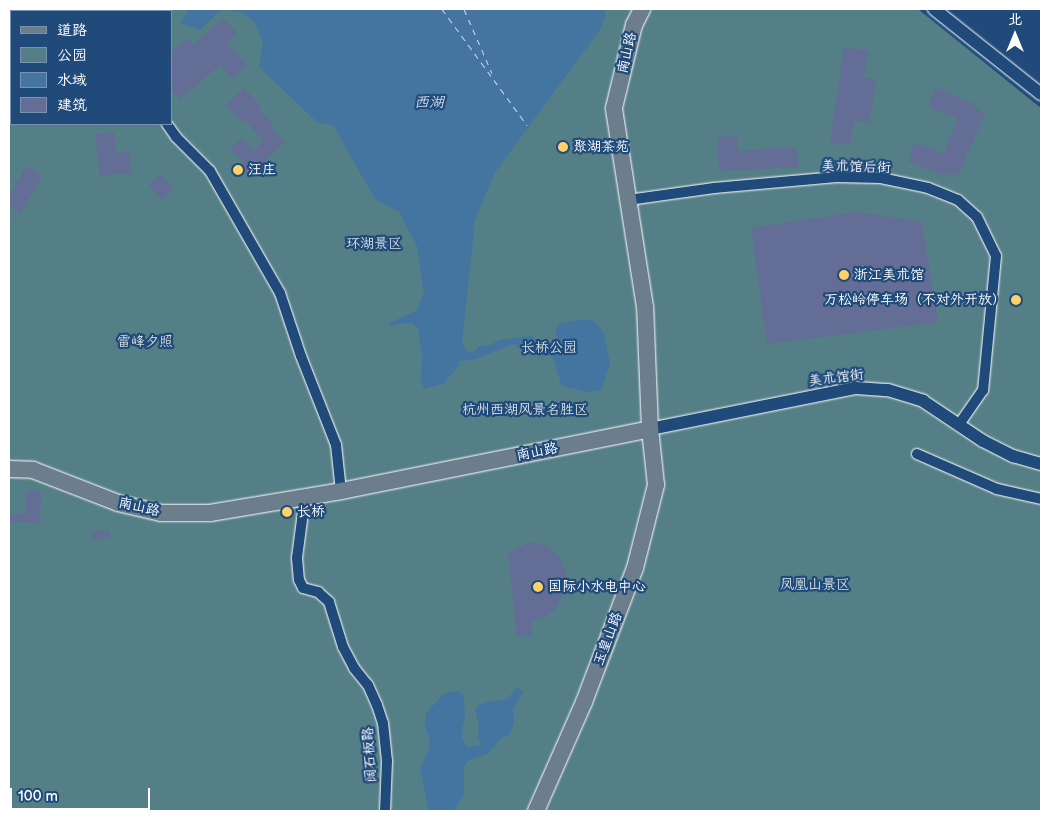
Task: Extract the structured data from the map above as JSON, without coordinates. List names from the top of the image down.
{
  "streets": {
    "main road": ["南山路", "玉皇山路"],
    "street": ["美术馆后街", "美术馆街", "阔石板路"]
  },
  "crossings": [
    ["南山路", "美术馆后街"],
    ["南山路", "美术馆街"],
    ["南山路", "玉皇山路"],
    ["南山路", "阔石板路"],
    ["美术馆后街", "美术馆街"],
    ["美术馆街", "玉皇山路"]
  ],
  "water": ["西湖"],
  "parks": [
    "环湖景区",
    "雷峰夕照",
    "长桥公园",
    "杭州西湖风景名胜区",
    "凤凰山景区"
  ],
  "places": [
    "聚湖茶苑",
    "汪庄",
    "浙江美术馆",
    "万松岭停车场（不对外开放）",
    "长桥",
    "国际小水电中心"
  ],
  "legend": [
    "道路",
    "公园",
    "水域",
    "建筑"
  ],
  "scale_bar": "100 m",
  "north": "top"
}
